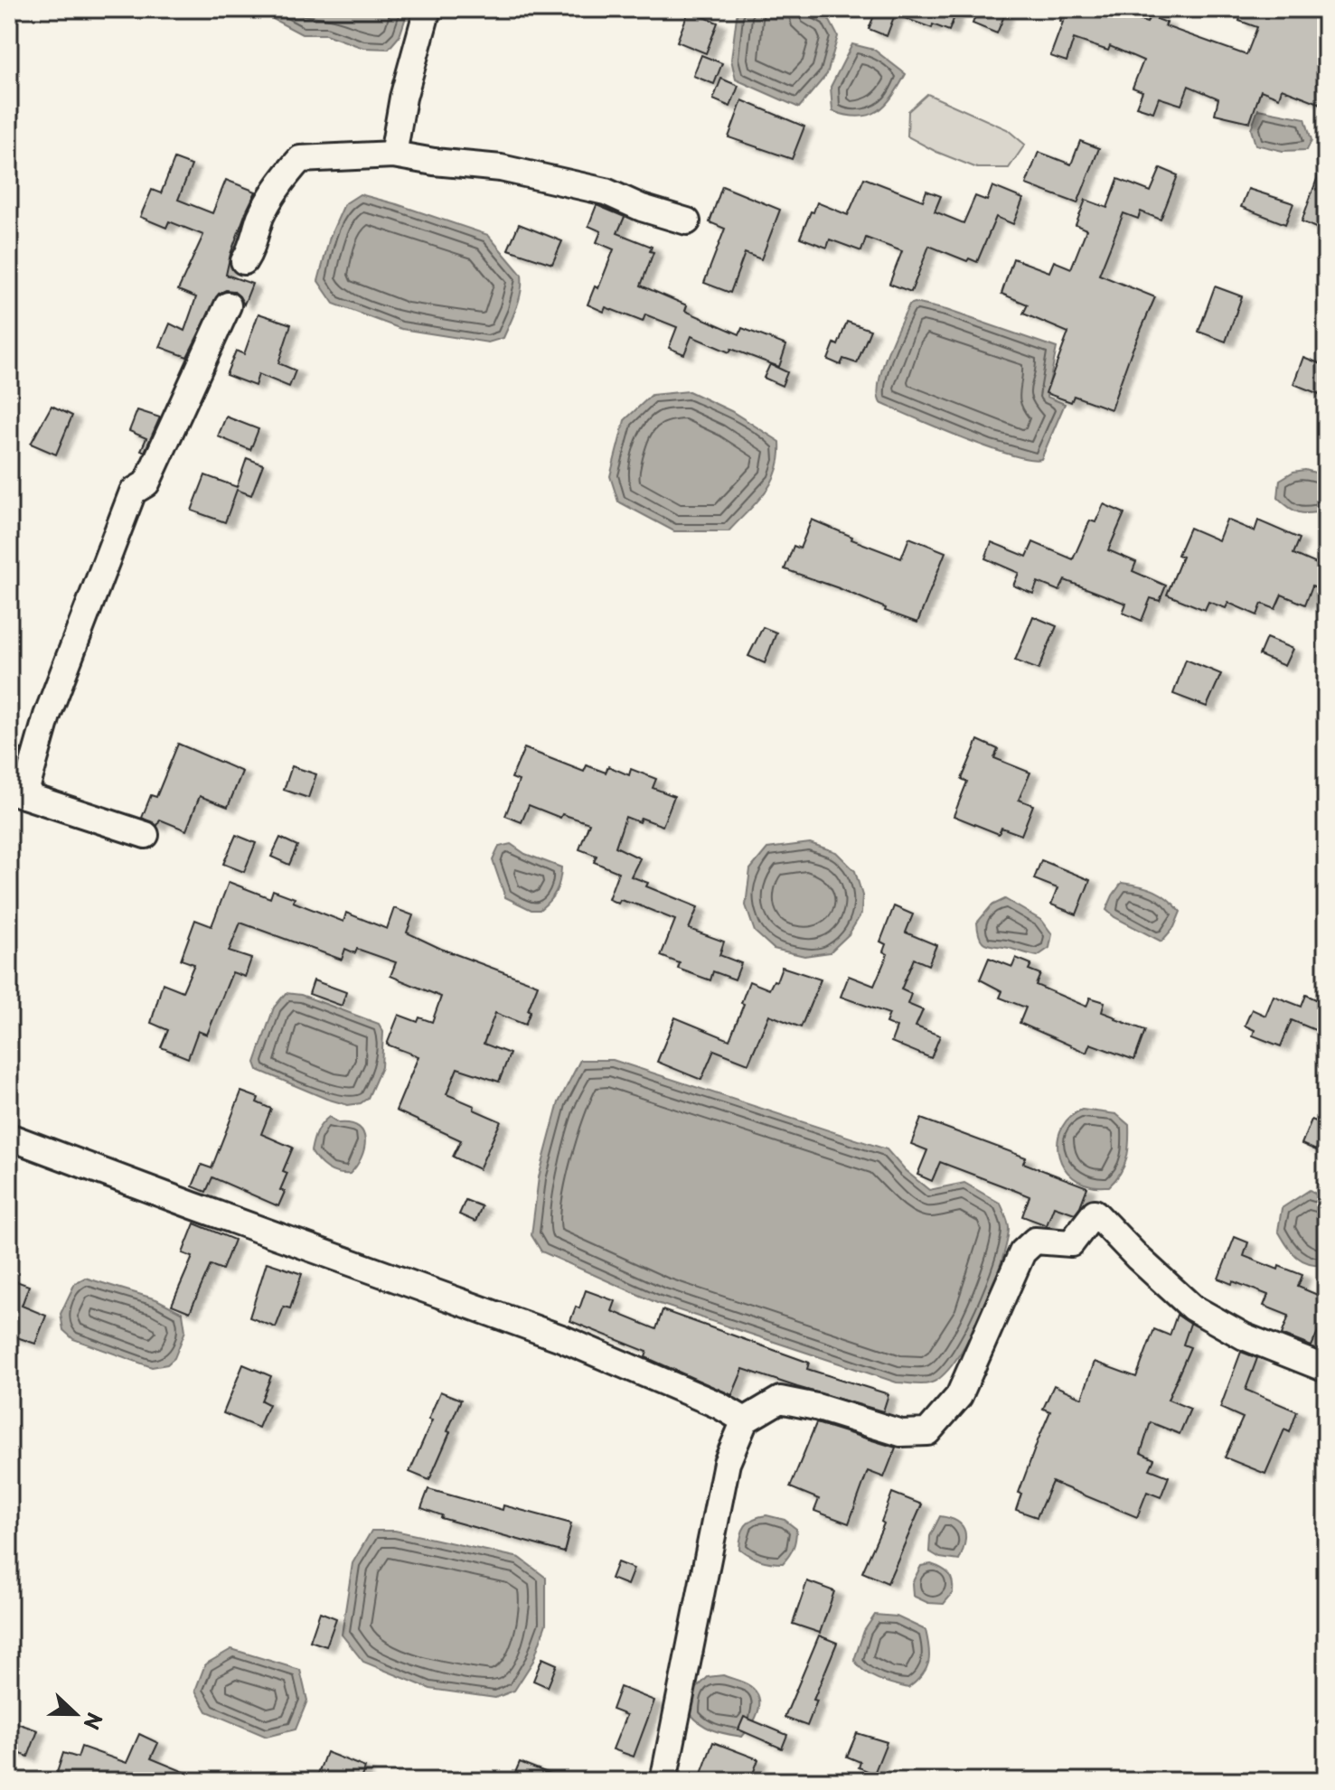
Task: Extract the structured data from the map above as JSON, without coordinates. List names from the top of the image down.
{
  "north": "right"
}
